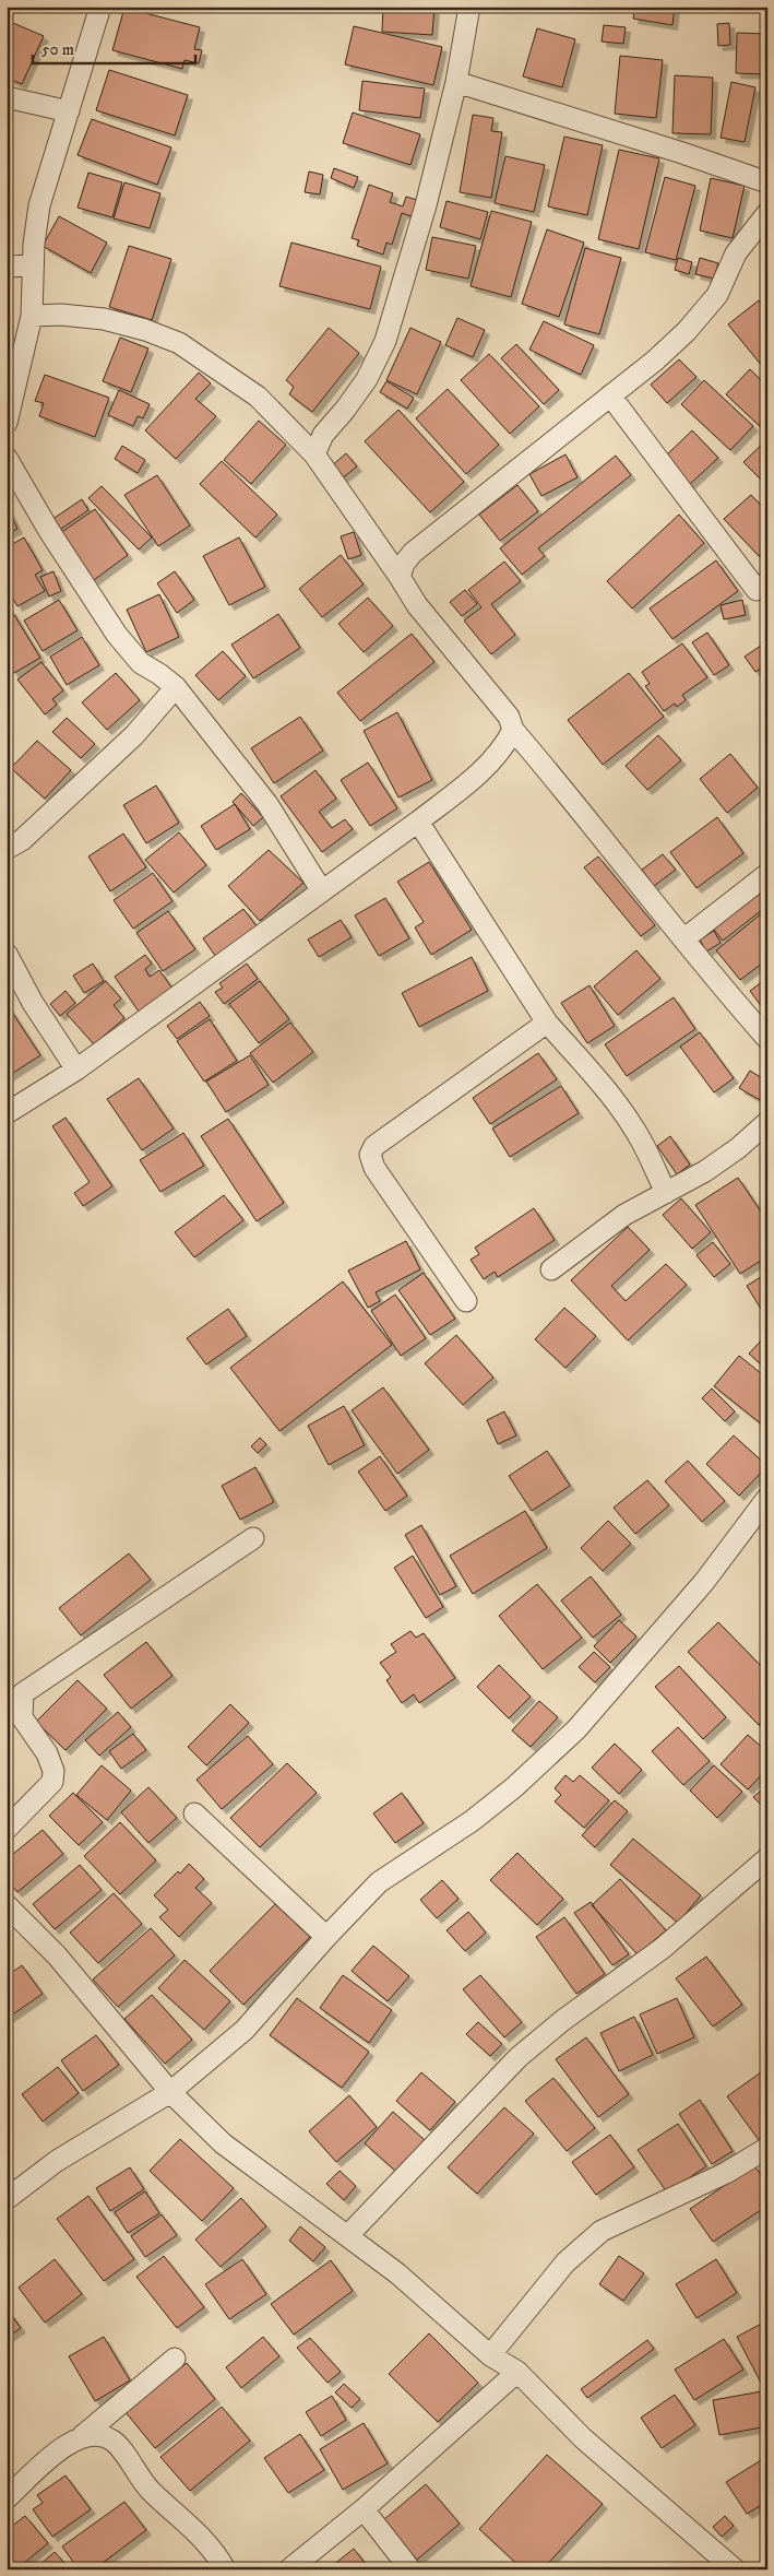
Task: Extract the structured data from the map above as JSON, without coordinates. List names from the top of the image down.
{
  "scale_bar": "50 m"
}
